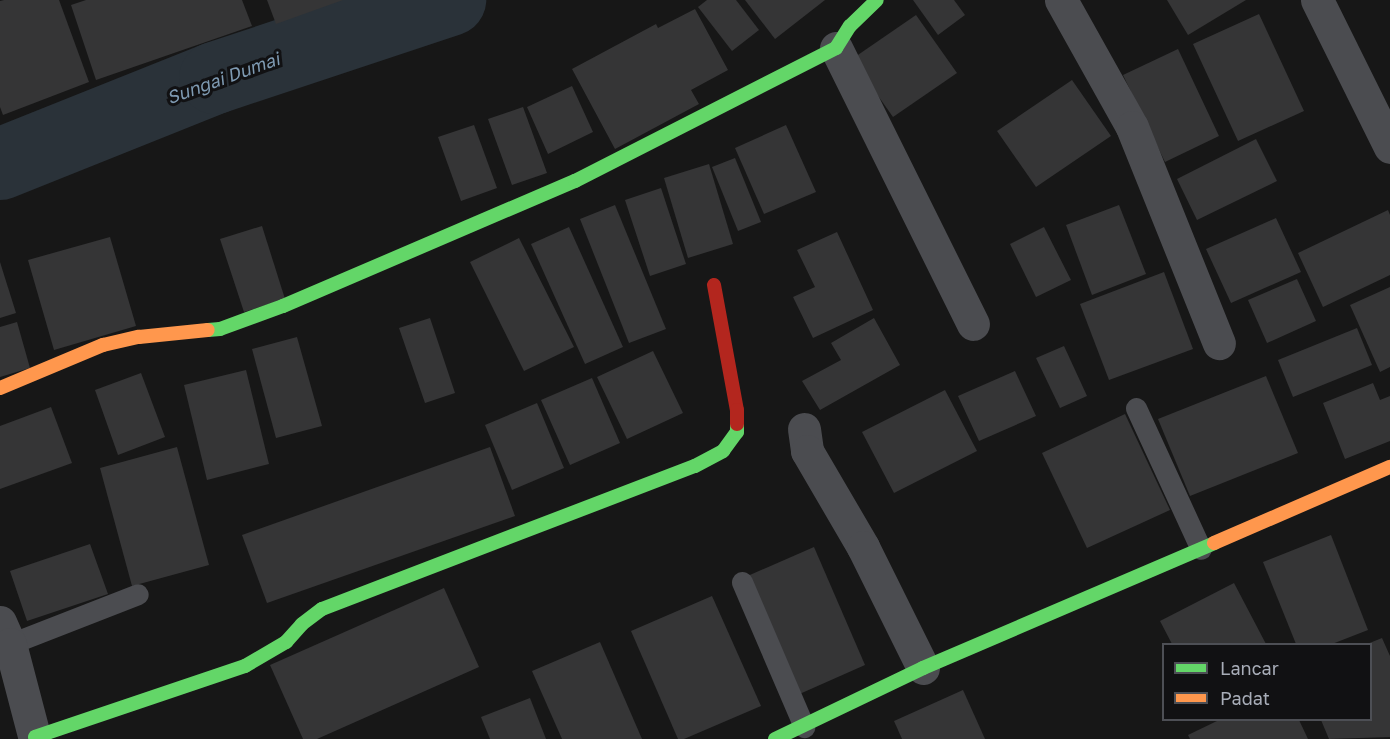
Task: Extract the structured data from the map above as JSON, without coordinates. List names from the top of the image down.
{
  "water": ["Sungai Dumai"],
  "legend": ["Lancar", "Padat"]
}
